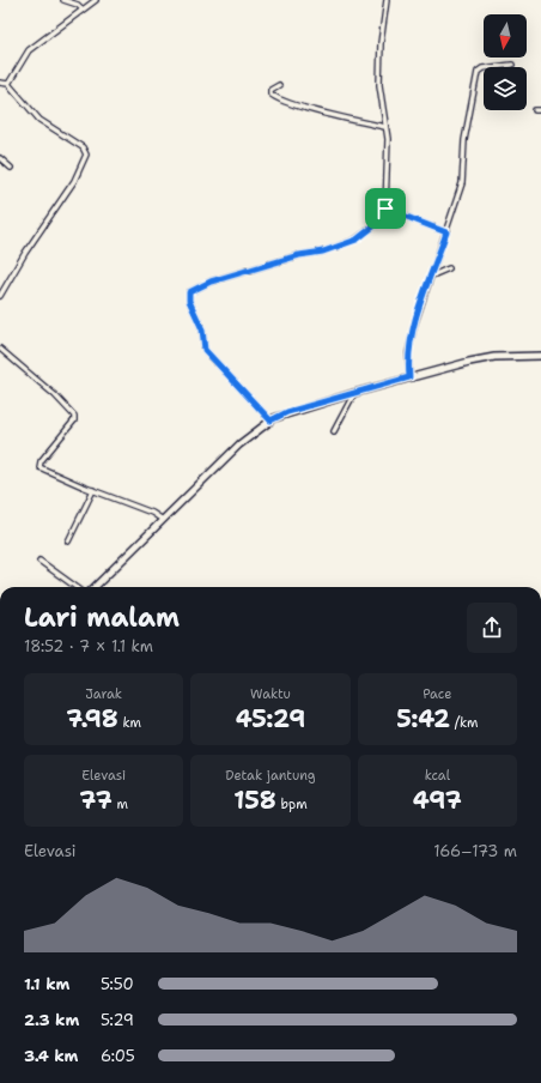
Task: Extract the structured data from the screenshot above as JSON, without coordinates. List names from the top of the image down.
{
  "north": "bottom",
  "page": {
    "heading": ["Lari malam", "18:52 · 7 × 1.1 km"],
    "stats": [
      ["Jarak", "7.98 km"],
      ["Waktu", "45:29"],
      ["Pace", "5:42 /km"],
      ["Elevasi", "77 m"],
      ["Detak jantung", "158 bpm"],
      ["kcal", "497"]
    ],
    "chart": ["Elevasi", "166–173 m"],
    "list": [
      {
        "name": "1.1 km",
        "note": "5:50"
      },
      {
        "name": "2.3 km",
        "note": "5:29"
      },
      {
        "name": "3.4 km",
        "note": "6:05"
      }
    ]
  }
}
